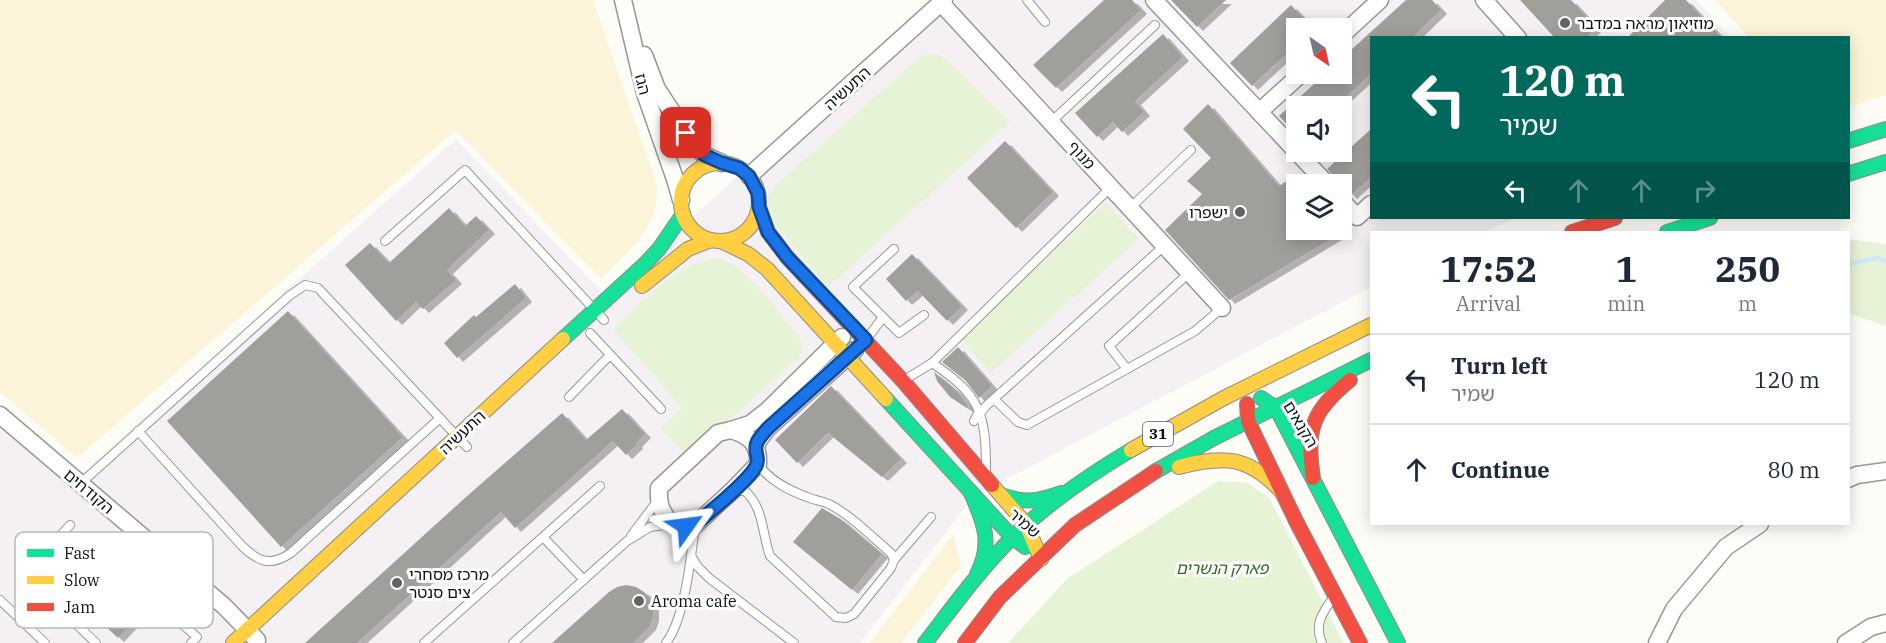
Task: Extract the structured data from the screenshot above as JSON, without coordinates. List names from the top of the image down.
{
  "streets": {
    "main road": [
      "התעשיה",
      "הקנאים",
      "31",
      "שמיר"
    ],
    "street": ["הגז", "מנוף", "הקודחים"]
  },
  "crossings": [
    ["הגז", "התעשיה"],
    ["הגז", "שמיר"],
    ["התעשיה", "מנוף"],
    ["התעשיה", "הקודחים"],
    ["התעשיה", "שמיר"],
    ["הקנאים", "31"],
    ["31", "שמיר"]
  ],
  "parks": ["פארק הנשרים"],
  "places": [
    "מוזיאון מראה במדבר",
    "ישפרו",
    "מרכז מסחרי צים סנטר",
    "Aroma cafe"
  ],
  "legend": ["Fast", "Slow", "Jam"],
  "north": "bottom right",
  "page": {
    "turn": ["120 m", "שמיר"],
    "eta": [
      "17:52",
      "Arrival",
      "1",
      "min",
      "250",
      "m"
    ],
    "list": [
      {
        "name": "Turn left",
        "note": "שמיר",
        "value": "120 m"
      },
      {
        "name": "Continue",
        "value": "80 m"
      }
    ]
  }
}
